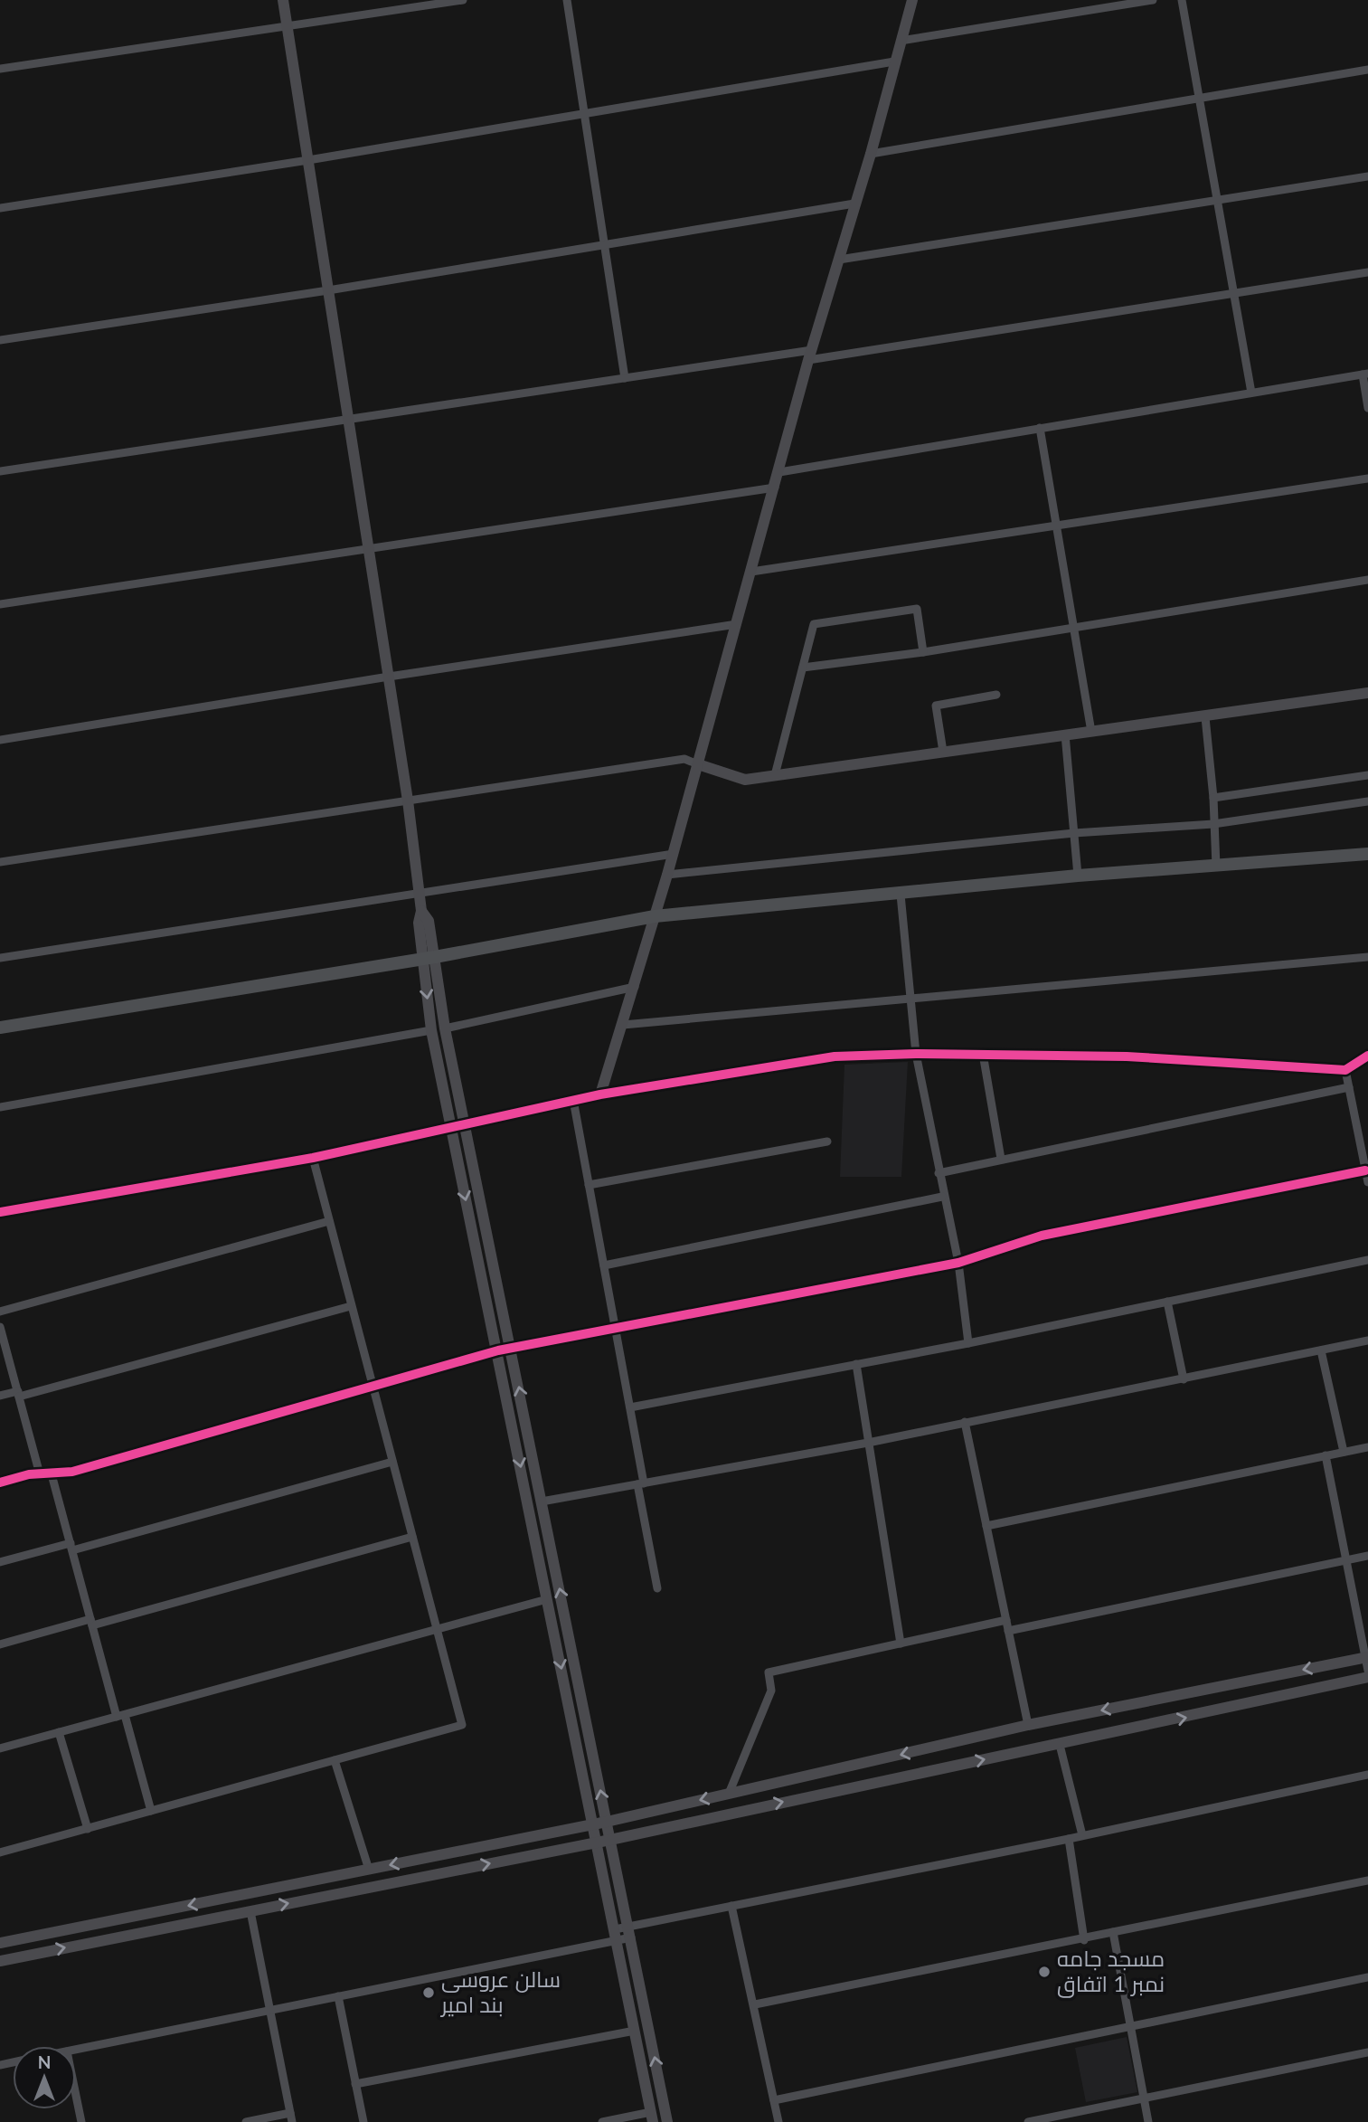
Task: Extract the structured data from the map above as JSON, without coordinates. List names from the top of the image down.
{
  "places": ["مسجد جامه نمبر 1 اتفاق", "سالن عروسی بند امیر"],
  "north": "top"
}
